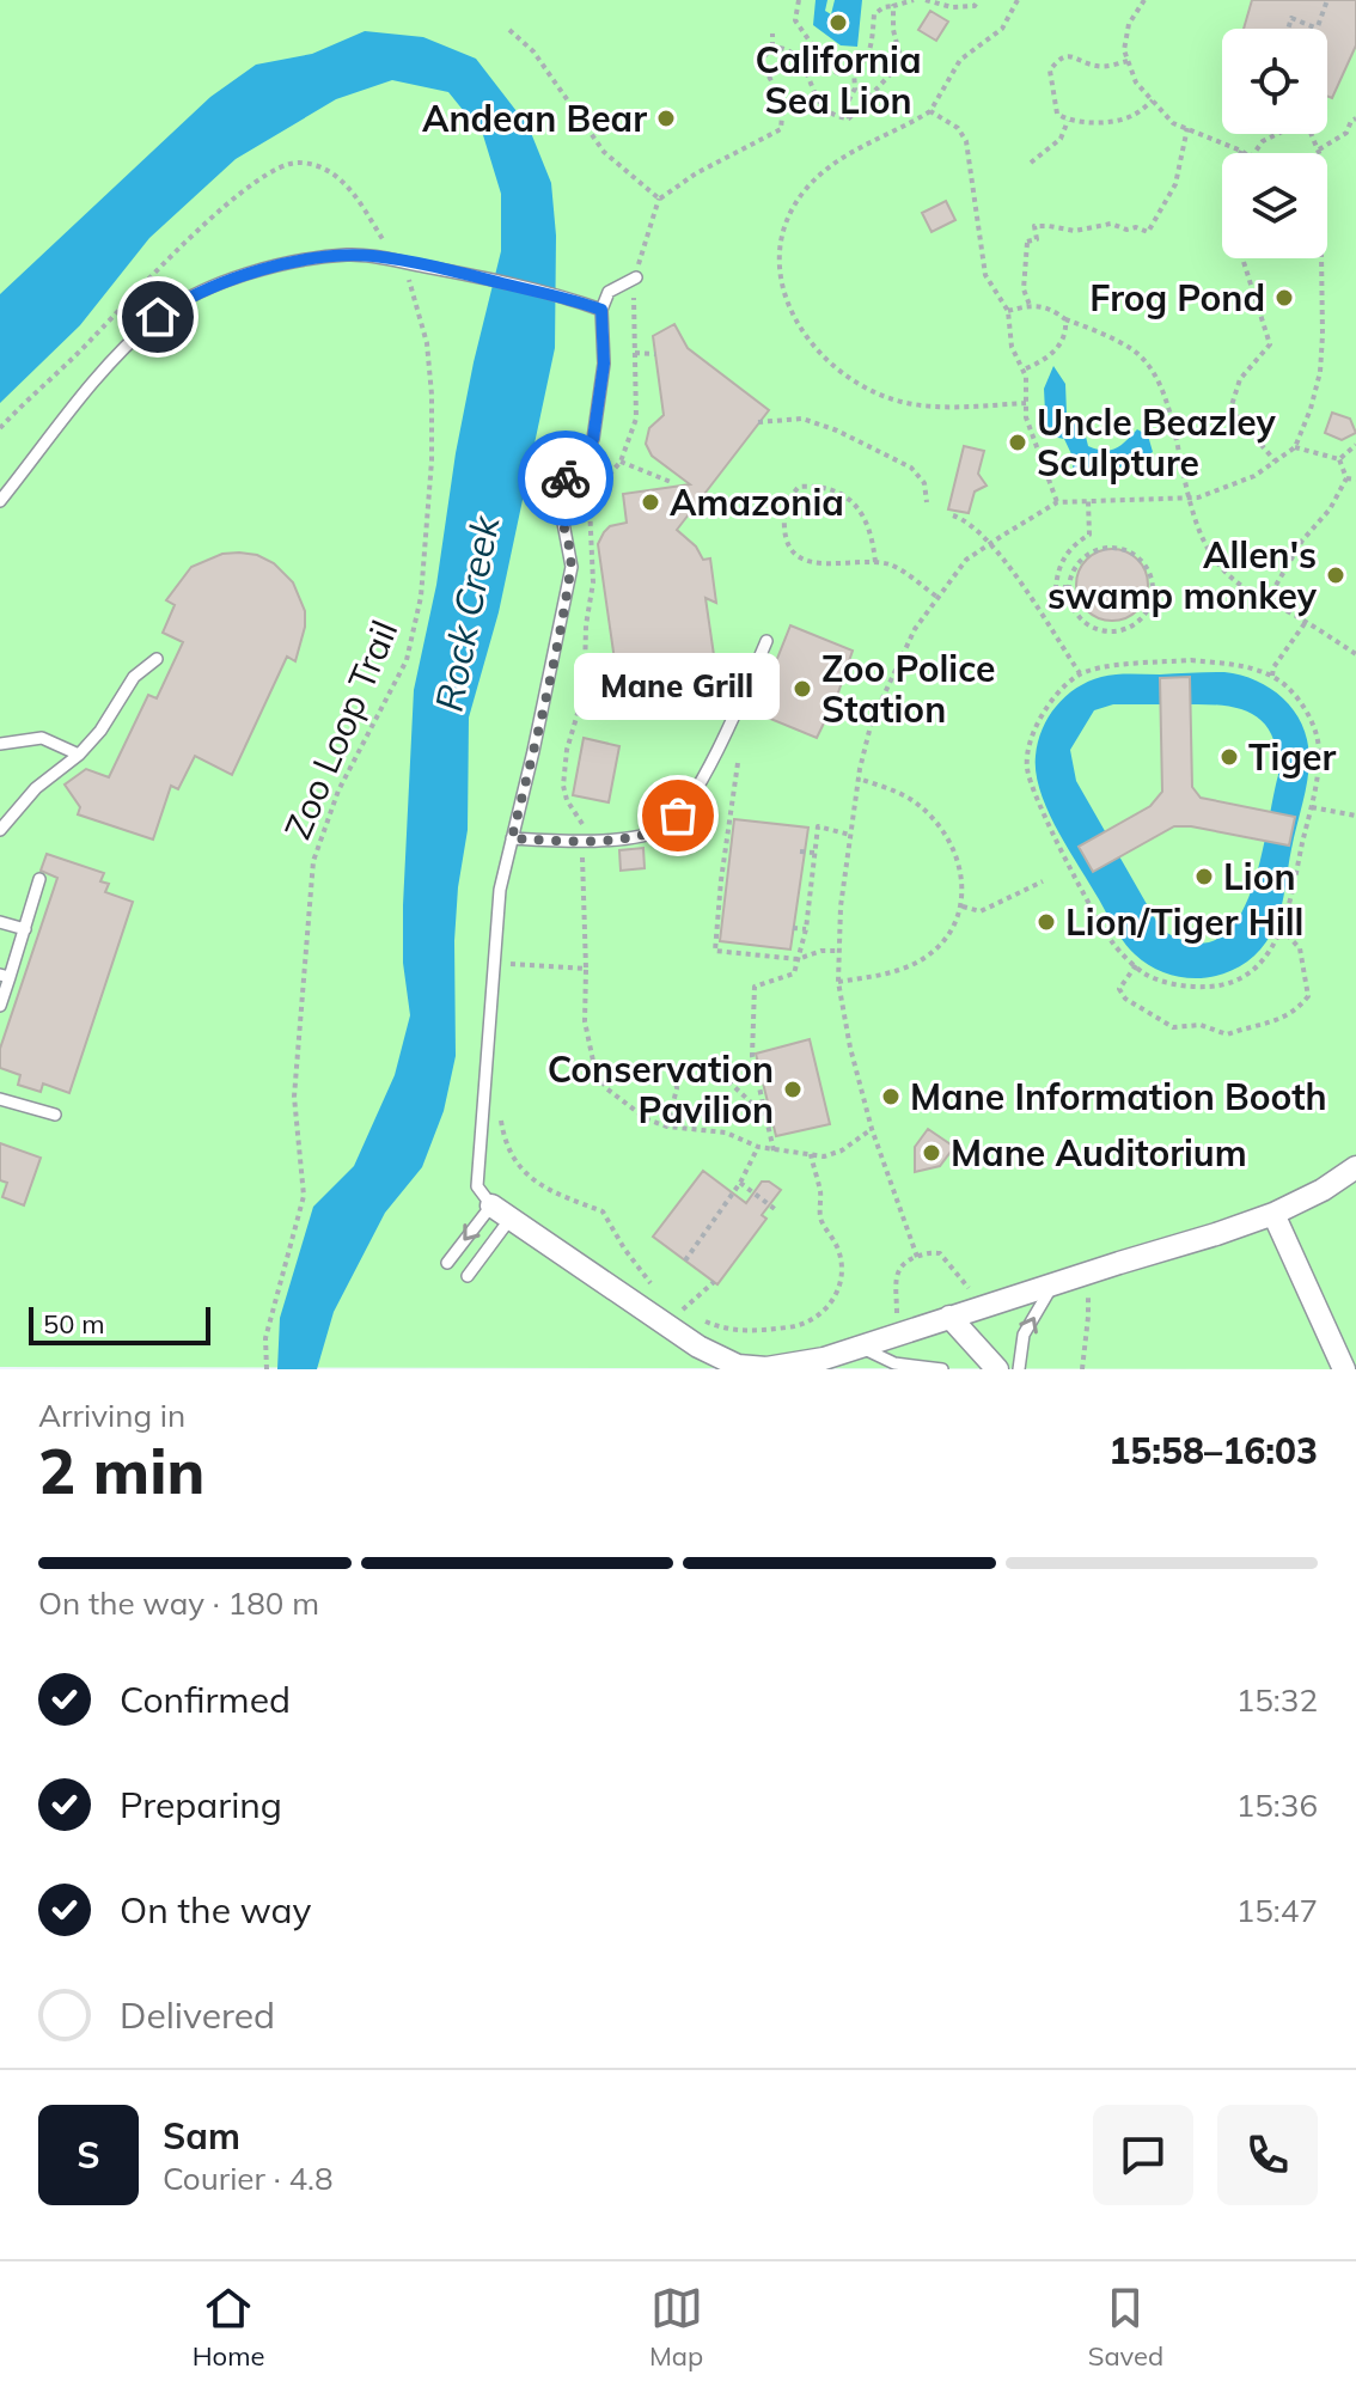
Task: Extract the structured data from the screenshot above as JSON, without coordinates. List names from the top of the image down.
{
  "streets": {
    "path": ["Zoo Loop Trail"]
  },
  "water": ["Rock Creek"],
  "places": [
    "California Sea Lion",
    "Andean Bear",
    "Frog Pond",
    "Uncle Beazley Sculpture",
    "Amazonia",
    "Allen's swamp monkey",
    "Zoo Police Station",
    "Tiger",
    "Mane Grill",
    "Lion",
    "Lion/Tiger Hill",
    "Conservation Pavilion",
    "Mane Information Booth",
    "Mane Auditorium"
  ],
  "scale_bar": "50 m",
  "page": {
    "bubble": "Mane Grill",
    "scale": "50 m",
    "heading": ["2 min", "Arriving in", "15:58–16:03"],
    "panel": ["Sam", "Courier · 4.8"],
    "bar": "On the way · 180 m",
    "list": [
      ["Confirmed", "15:32"],
      ["Preparing", "15:36"],
      ["On the way", "15:47"],
      "Delivered"
    ],
    "round": "S",
    "tabs": ["Home", "Map", "Saved"]
  }
}
